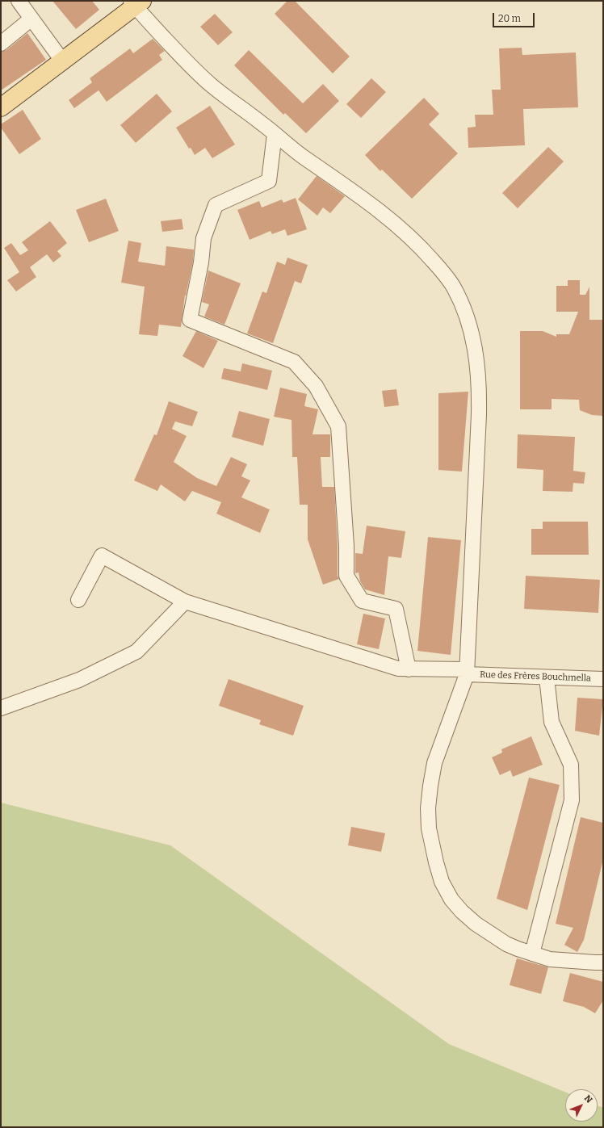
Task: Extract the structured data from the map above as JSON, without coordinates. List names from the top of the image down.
{
  "streets": {
    "street": ["Rue des Frères Bouchmella"]
  },
  "scale_bar": "20 m",
  "north": "top right"
}
